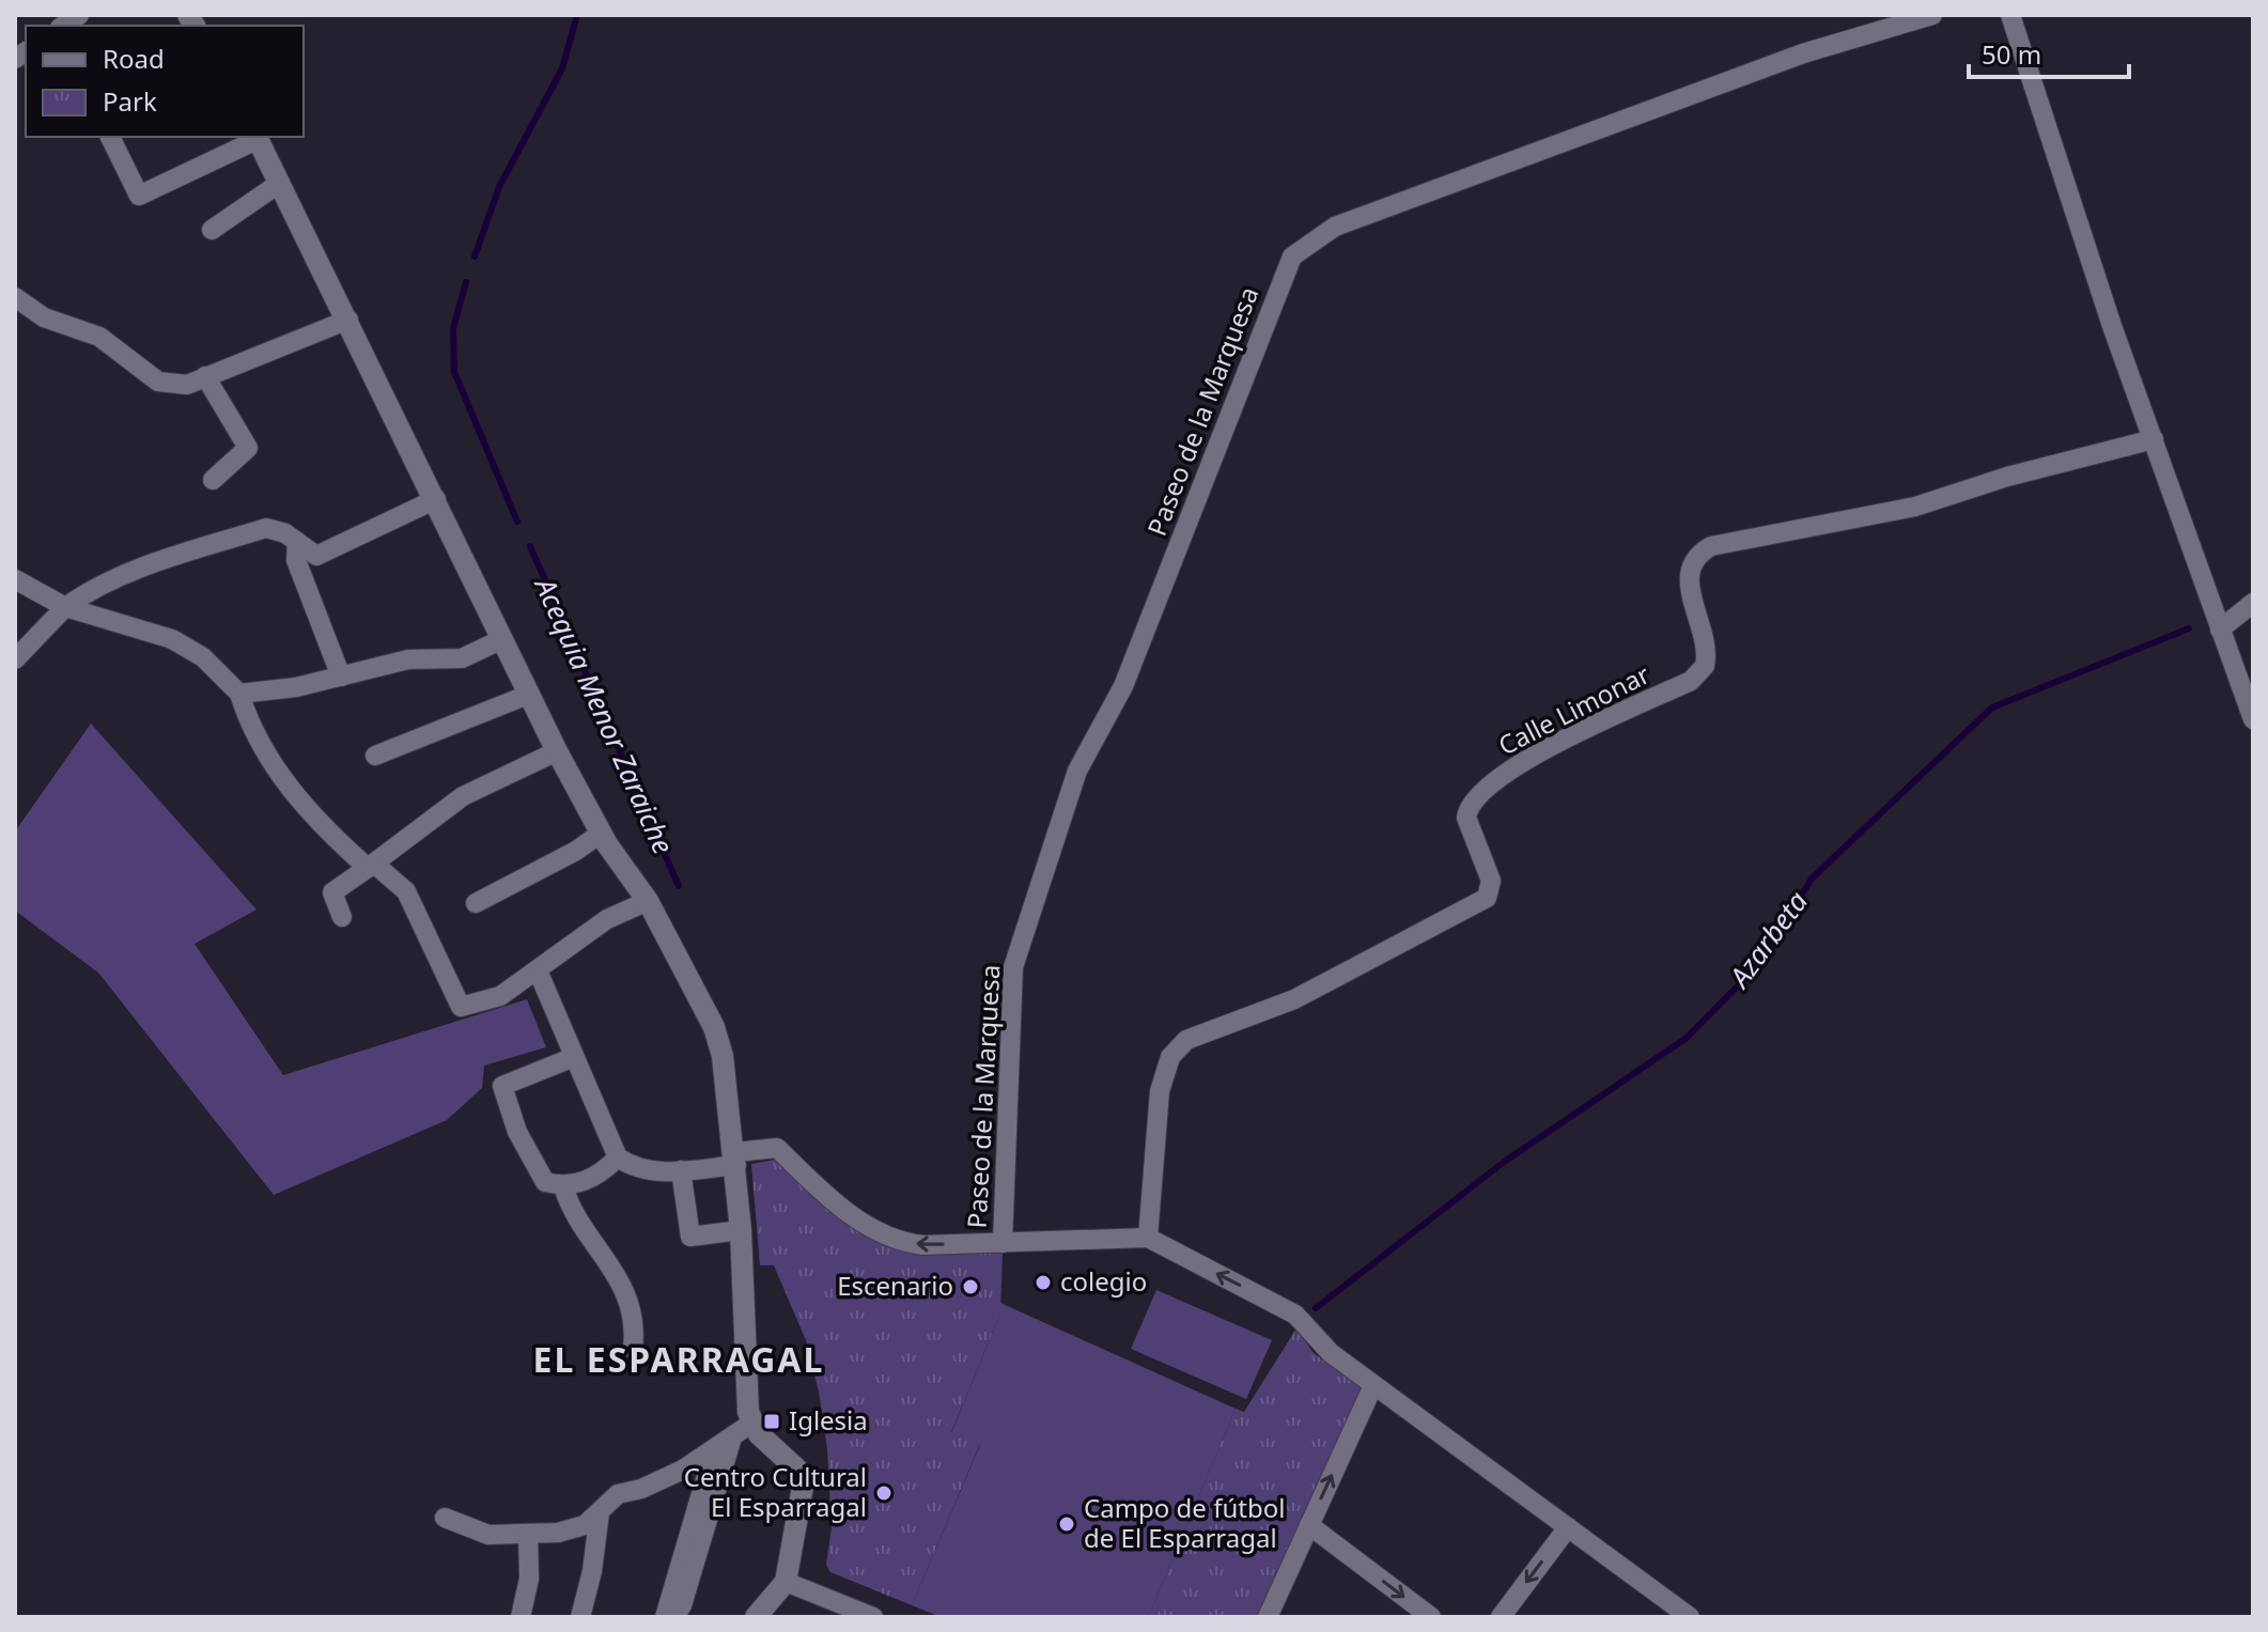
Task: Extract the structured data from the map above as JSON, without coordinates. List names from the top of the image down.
{
  "streets": {
    "street": ["Paseo de la Marquesa", "Calle Limonar"]
  },
  "districts": ["EL ESPARRAGAL"],
  "water": ["Acequia Menor Zaraiche", "Azarbeta"],
  "places": {
    "other": [
      "colegio",
      "Escenario",
      "Centro Cultural El Esparragal",
      "Campo de fútbol de El Esparragal"
    ],
    "transit": ["Iglesia"]
  },
  "legend": ["Road", "Park"],
  "scale_bar": "50 m"
}
